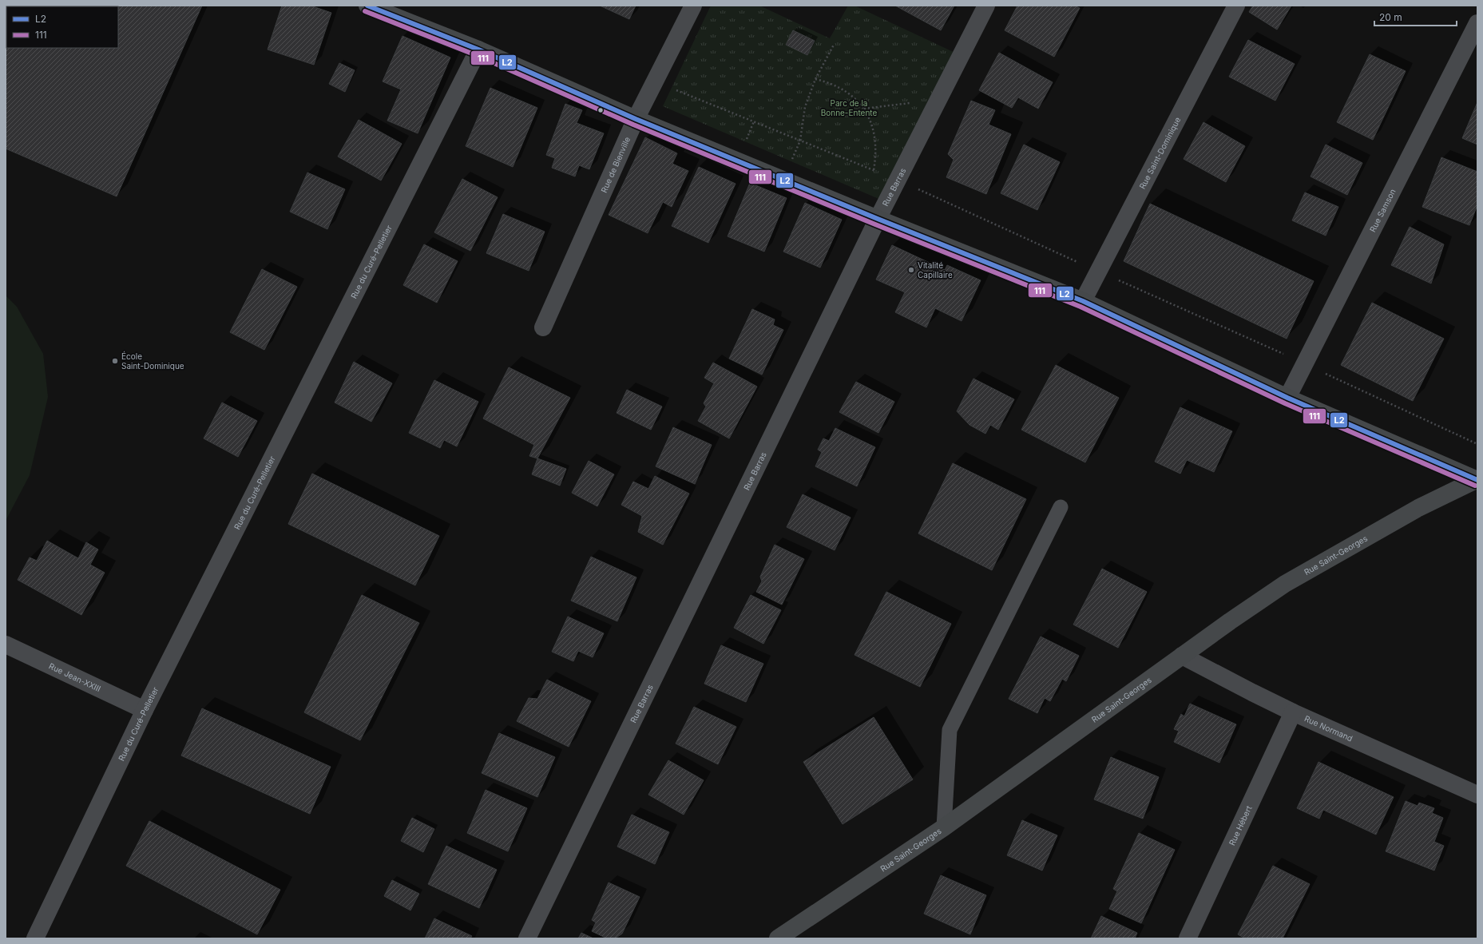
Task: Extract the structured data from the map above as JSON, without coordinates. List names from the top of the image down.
{
  "streets": {
    "street": [
      "Rue Saint-Dominique",
      "Rue de Bienville",
      "Rue Barras",
      "Rue Samson",
      "Rue du Curé-Pelletier",
      "Rue Saint-Georges",
      "Rue Jean-XXIII",
      "Rue Normand",
      "Rue Hébert"
    ]
  },
  "crossings": [
    ["Rue du Curé-Pelletier", "Rue Jean-XXIII"],
    ["Rue Saint-Georges", "Rue Normand"],
    ["Rue Normand", "Rue Hébert"]
  ],
  "parks": ["Parc de la Bonne-Entente"],
  "places": ["Vitalité Capillaire", "École Saint-Dominique"],
  "lines": ["transit line L2", "transit line 111"],
  "legend": ["L2", "111"],
  "scale_bar": "20 m"
}
